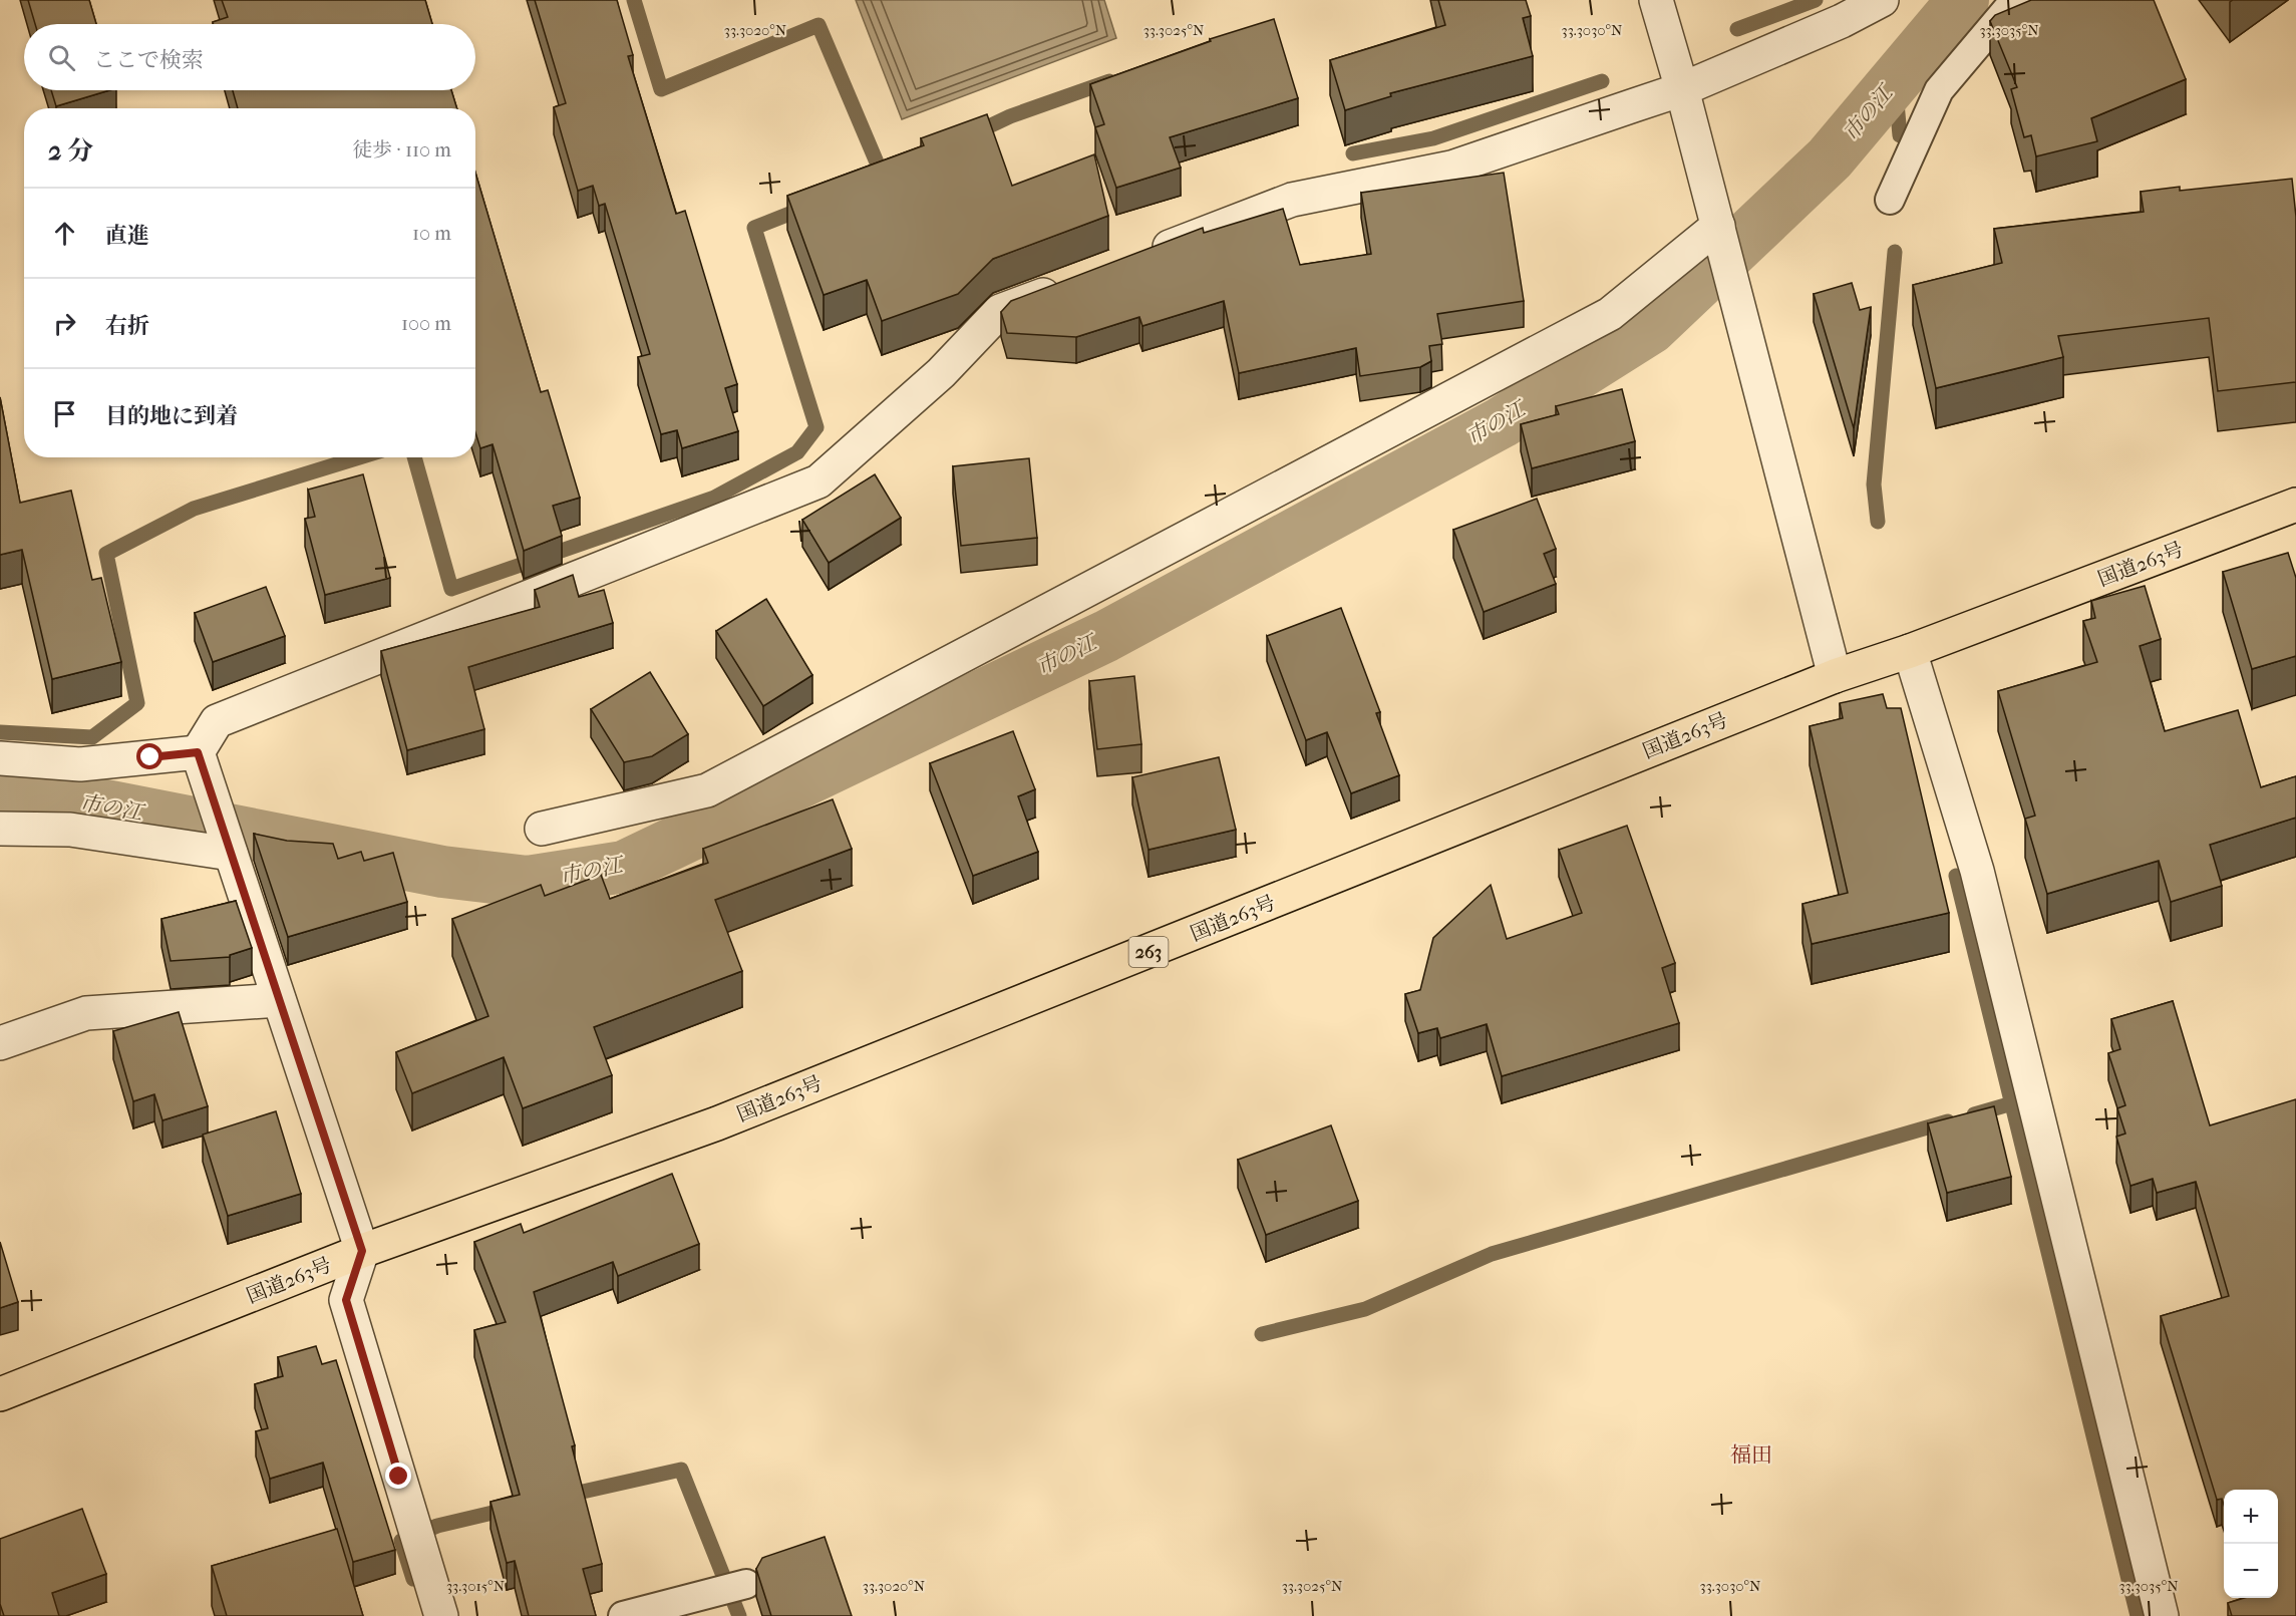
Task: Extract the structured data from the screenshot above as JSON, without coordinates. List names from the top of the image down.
{
  "streets": {
    "highway": ["国道263号", "263"]
  },
  "districts": ["福田"],
  "water": ["市の江"],
  "page": {
    "search": "ここで検索",
    "heading": ["2 分", "徒歩 · 110 m"],
    "list": [
      ["直進", "10 m"],
      ["右折", "100 m"],
      "目的地に到着"
    ],
    "map_buttons": ["+", "−"]
  },
  "coordinates": [
    "33.3020°N",
    "33.3025°N",
    "33.3030°N",
    "33.3035°N",
    "33.3015°N"
  ]
}
